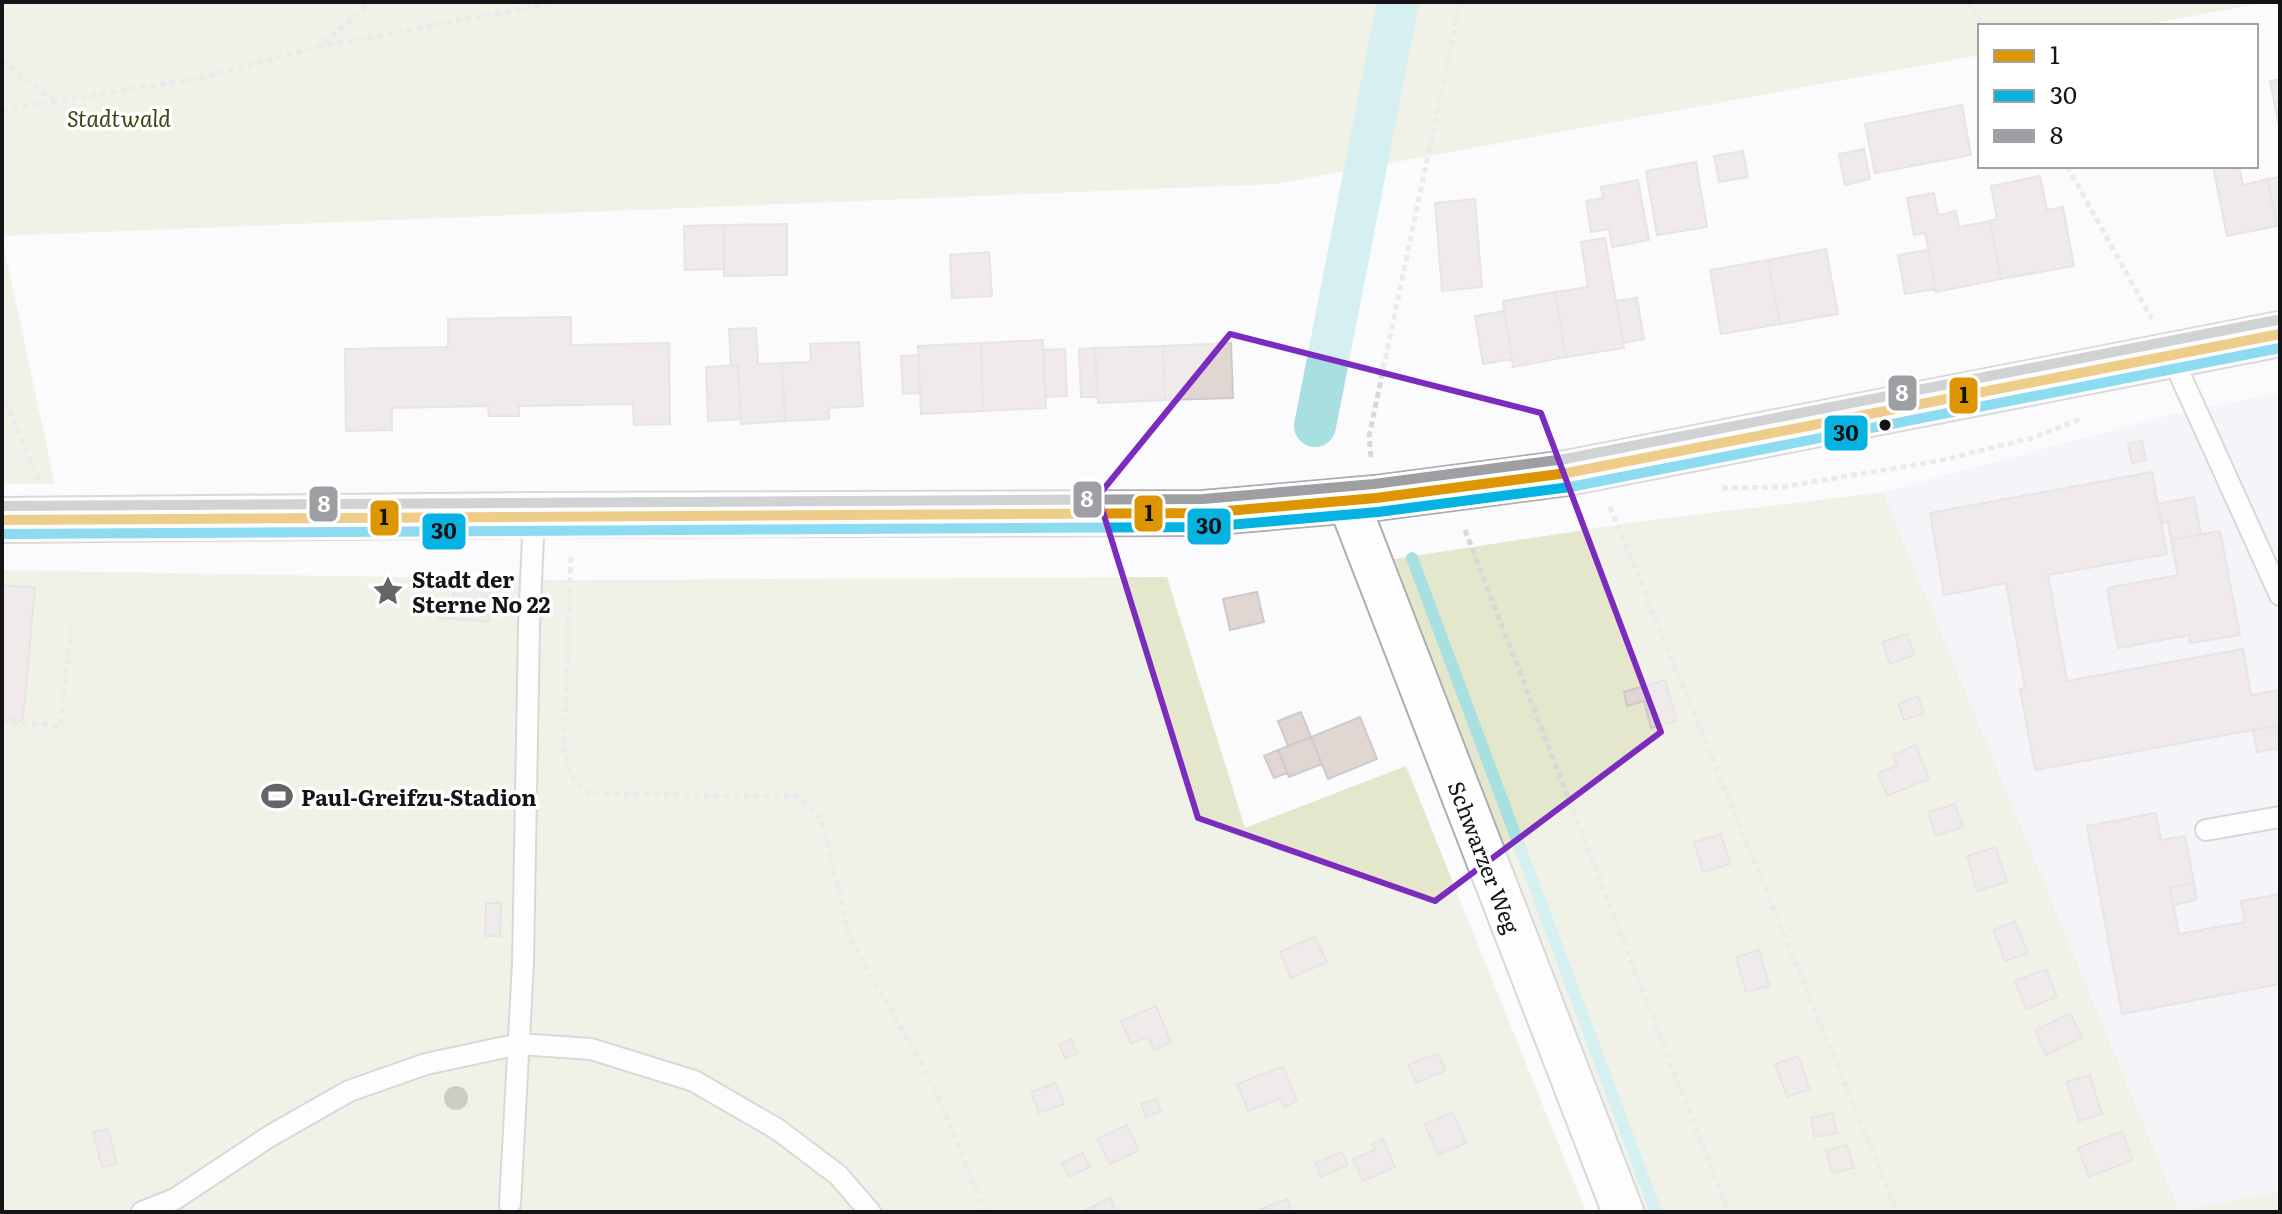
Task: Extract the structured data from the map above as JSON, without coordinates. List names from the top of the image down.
{
  "streets": {
    "street": ["Schwarzer Weg"]
  },
  "parks": ["Stadtwald"],
  "places": {
    "place": ["Stadt der Sterne No 22"],
    "sports": ["Paul-Greifzu-Stadion"]
  },
  "lines": ["transit line 8", "transit line 1", "transit line 30"],
  "legend": ["1", "30", "8"]
}
